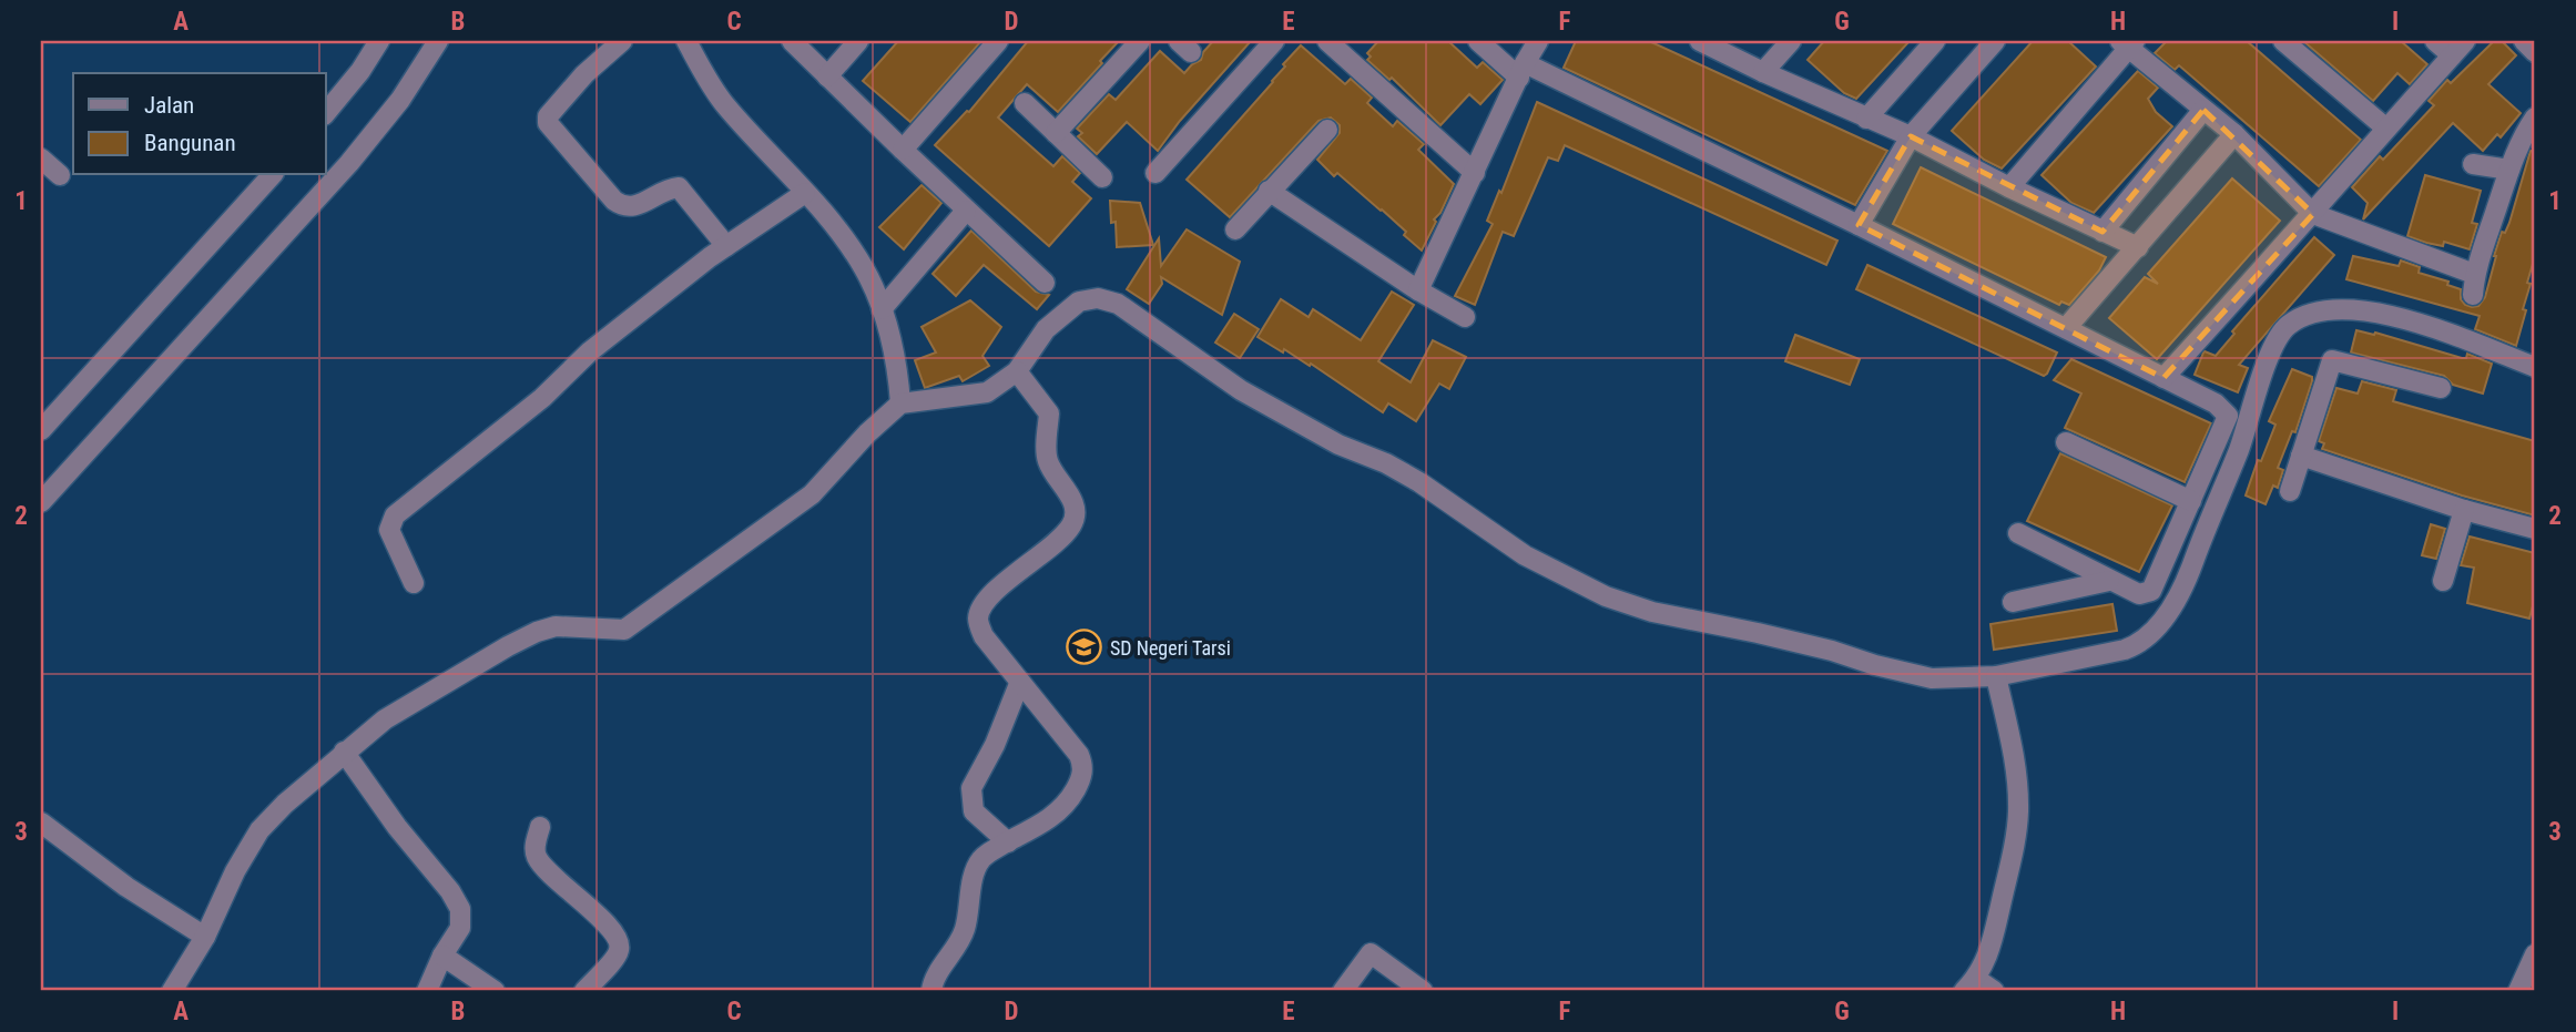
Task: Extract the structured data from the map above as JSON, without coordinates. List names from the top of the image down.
{
  "places": {
    "school or university": ["SD Negeri Tarsi"]
  },
  "legend": ["Jalan", "Bangunan"],
  "grid": {
    "columns": [
      "A",
      "B",
      "C",
      "D",
      "E",
      "F",
      "G",
      "H",
      "I"
    ],
    "rows": ["1", "2", "3"]
  }
}
